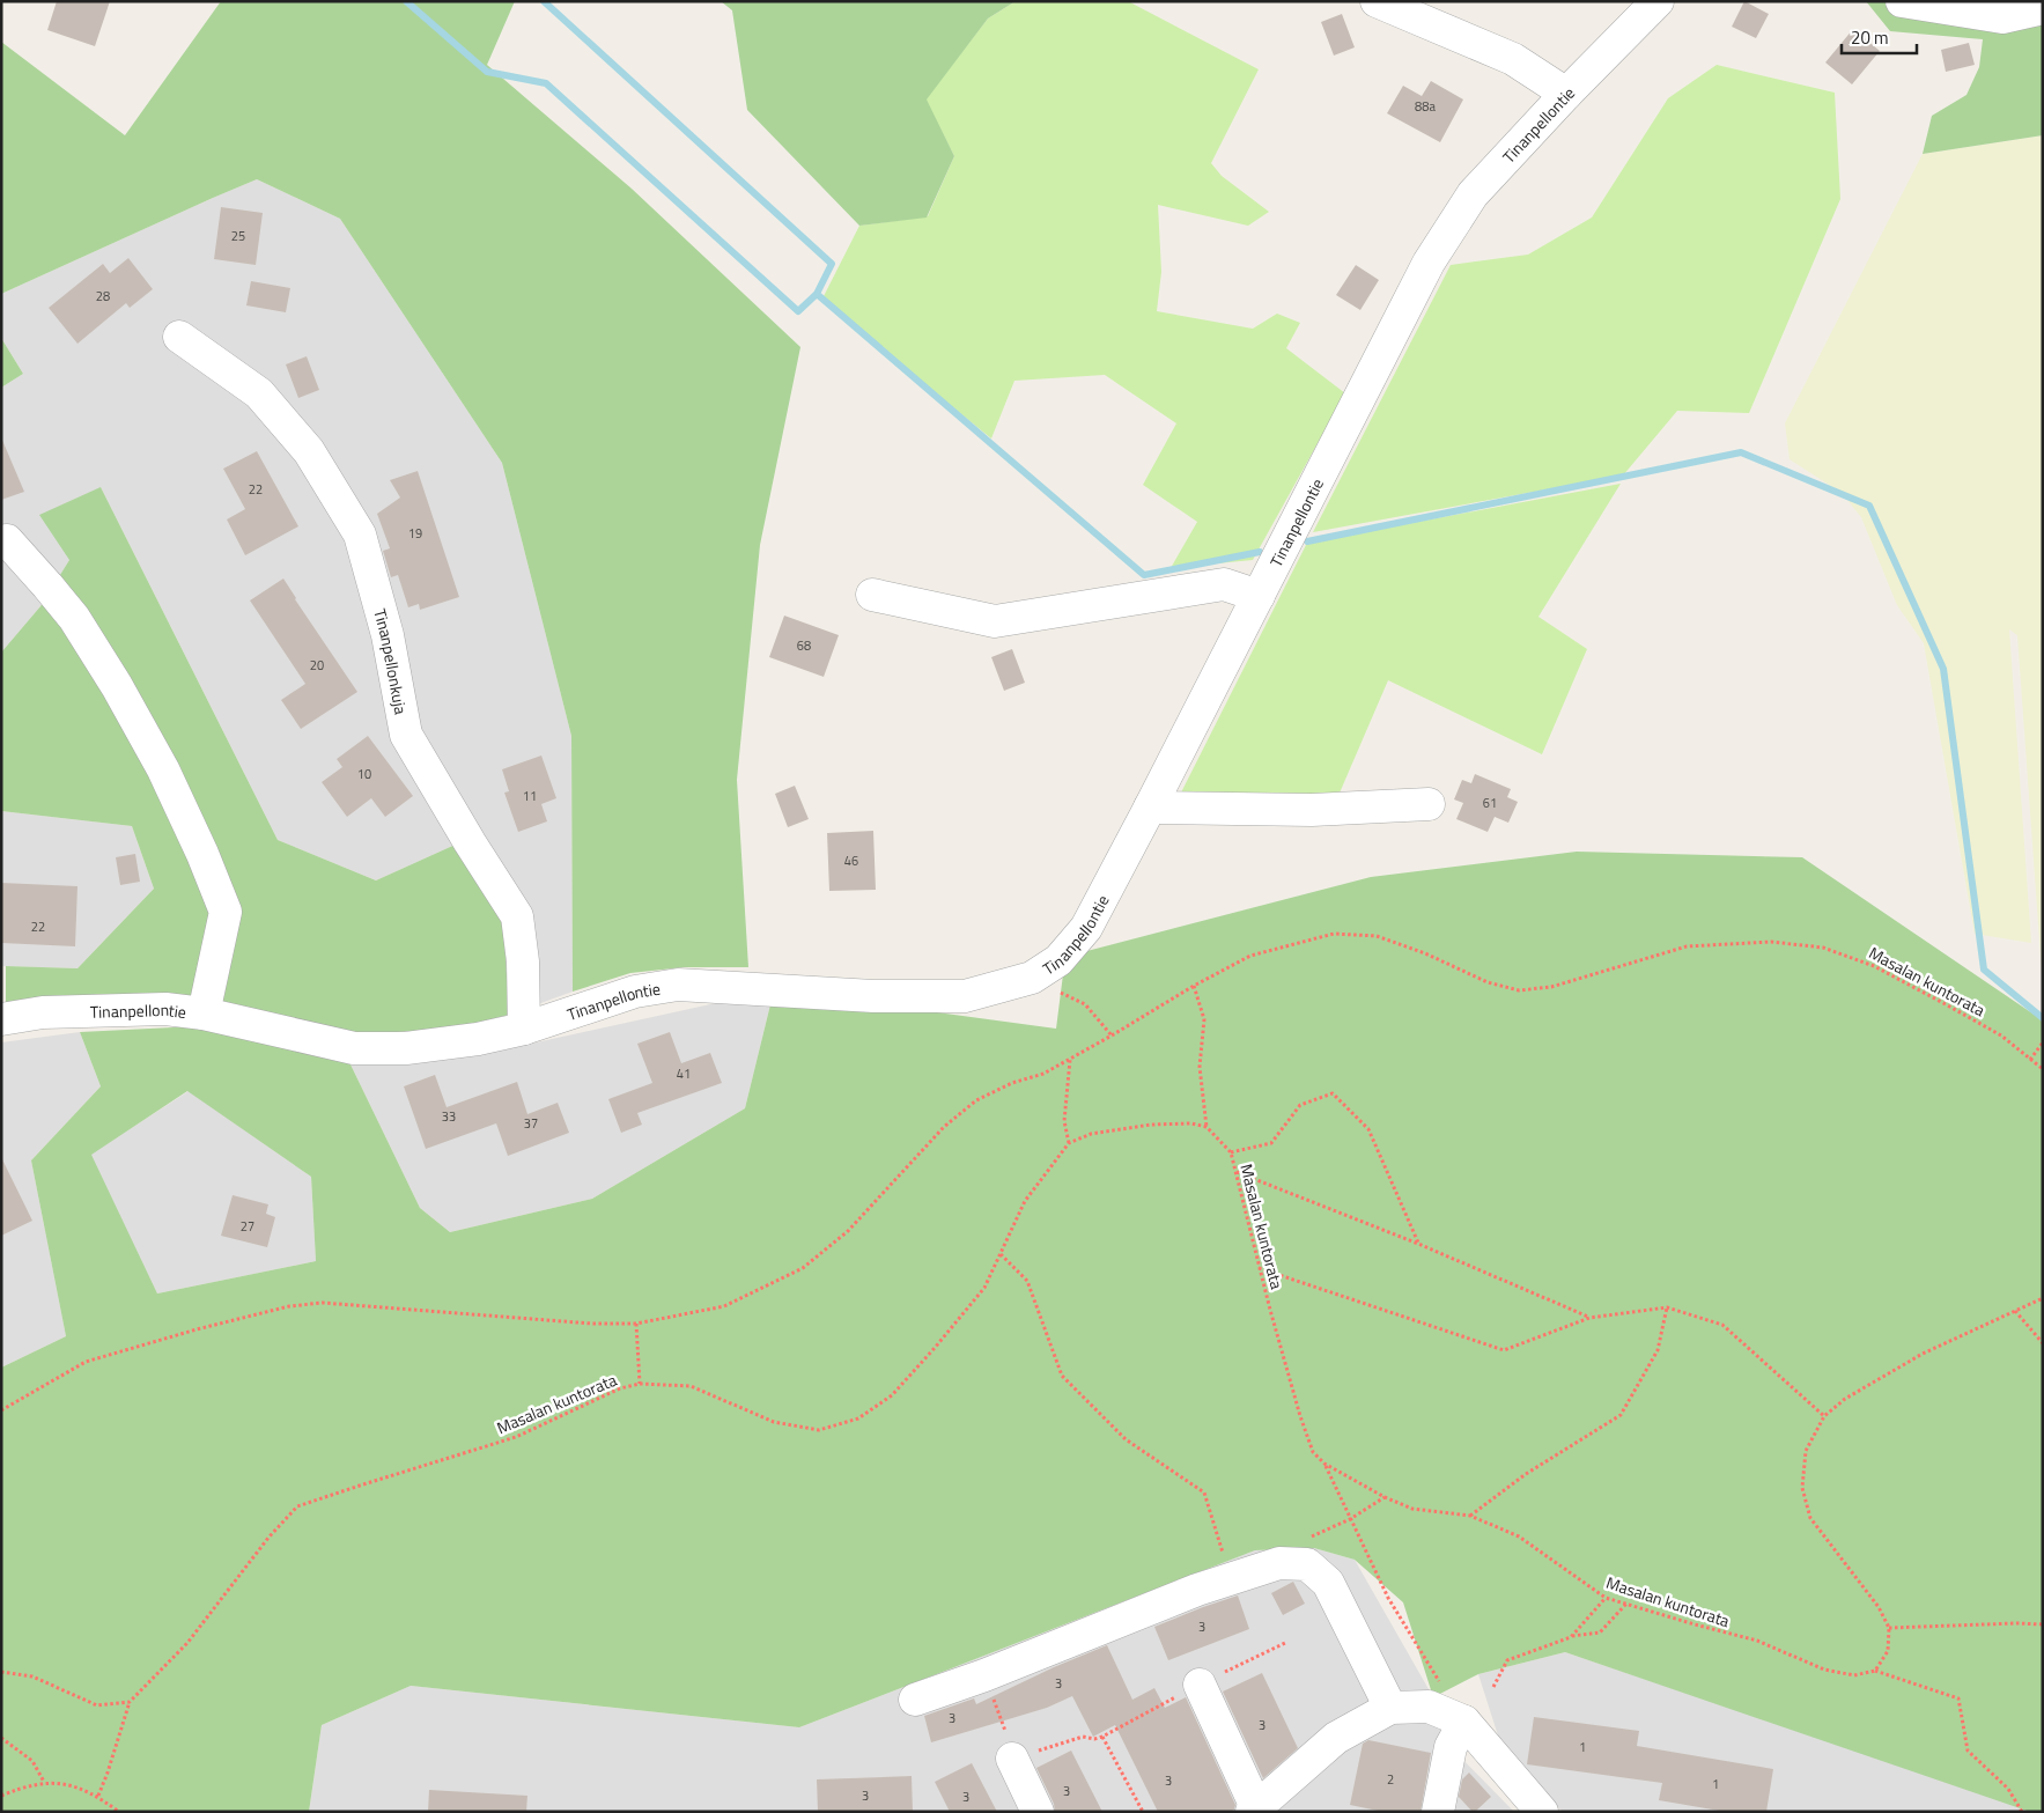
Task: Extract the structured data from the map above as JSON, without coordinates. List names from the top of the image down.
{
  "streets": {
    "street": ["Tinanpellontie", "Tinanpellonkuja"],
    "path": ["Masalan kuntorata"]
  },
  "crossings": [
    ["Tinanpellontie", "Tinanpellonkuja"]
  ],
  "house_numbers": [
    "88a",
    "25",
    "28",
    "22",
    "19",
    "68",
    "20",
    "10",
    "11",
    "61",
    "46",
    "22",
    "41",
    "33",
    "37",
    "27",
    "3",
    "3",
    "3",
    "3",
    "1",
    "2",
    "3",
    "1",
    "3",
    "3",
    "3"
  ],
  "scale_bar": "20 m"
}
